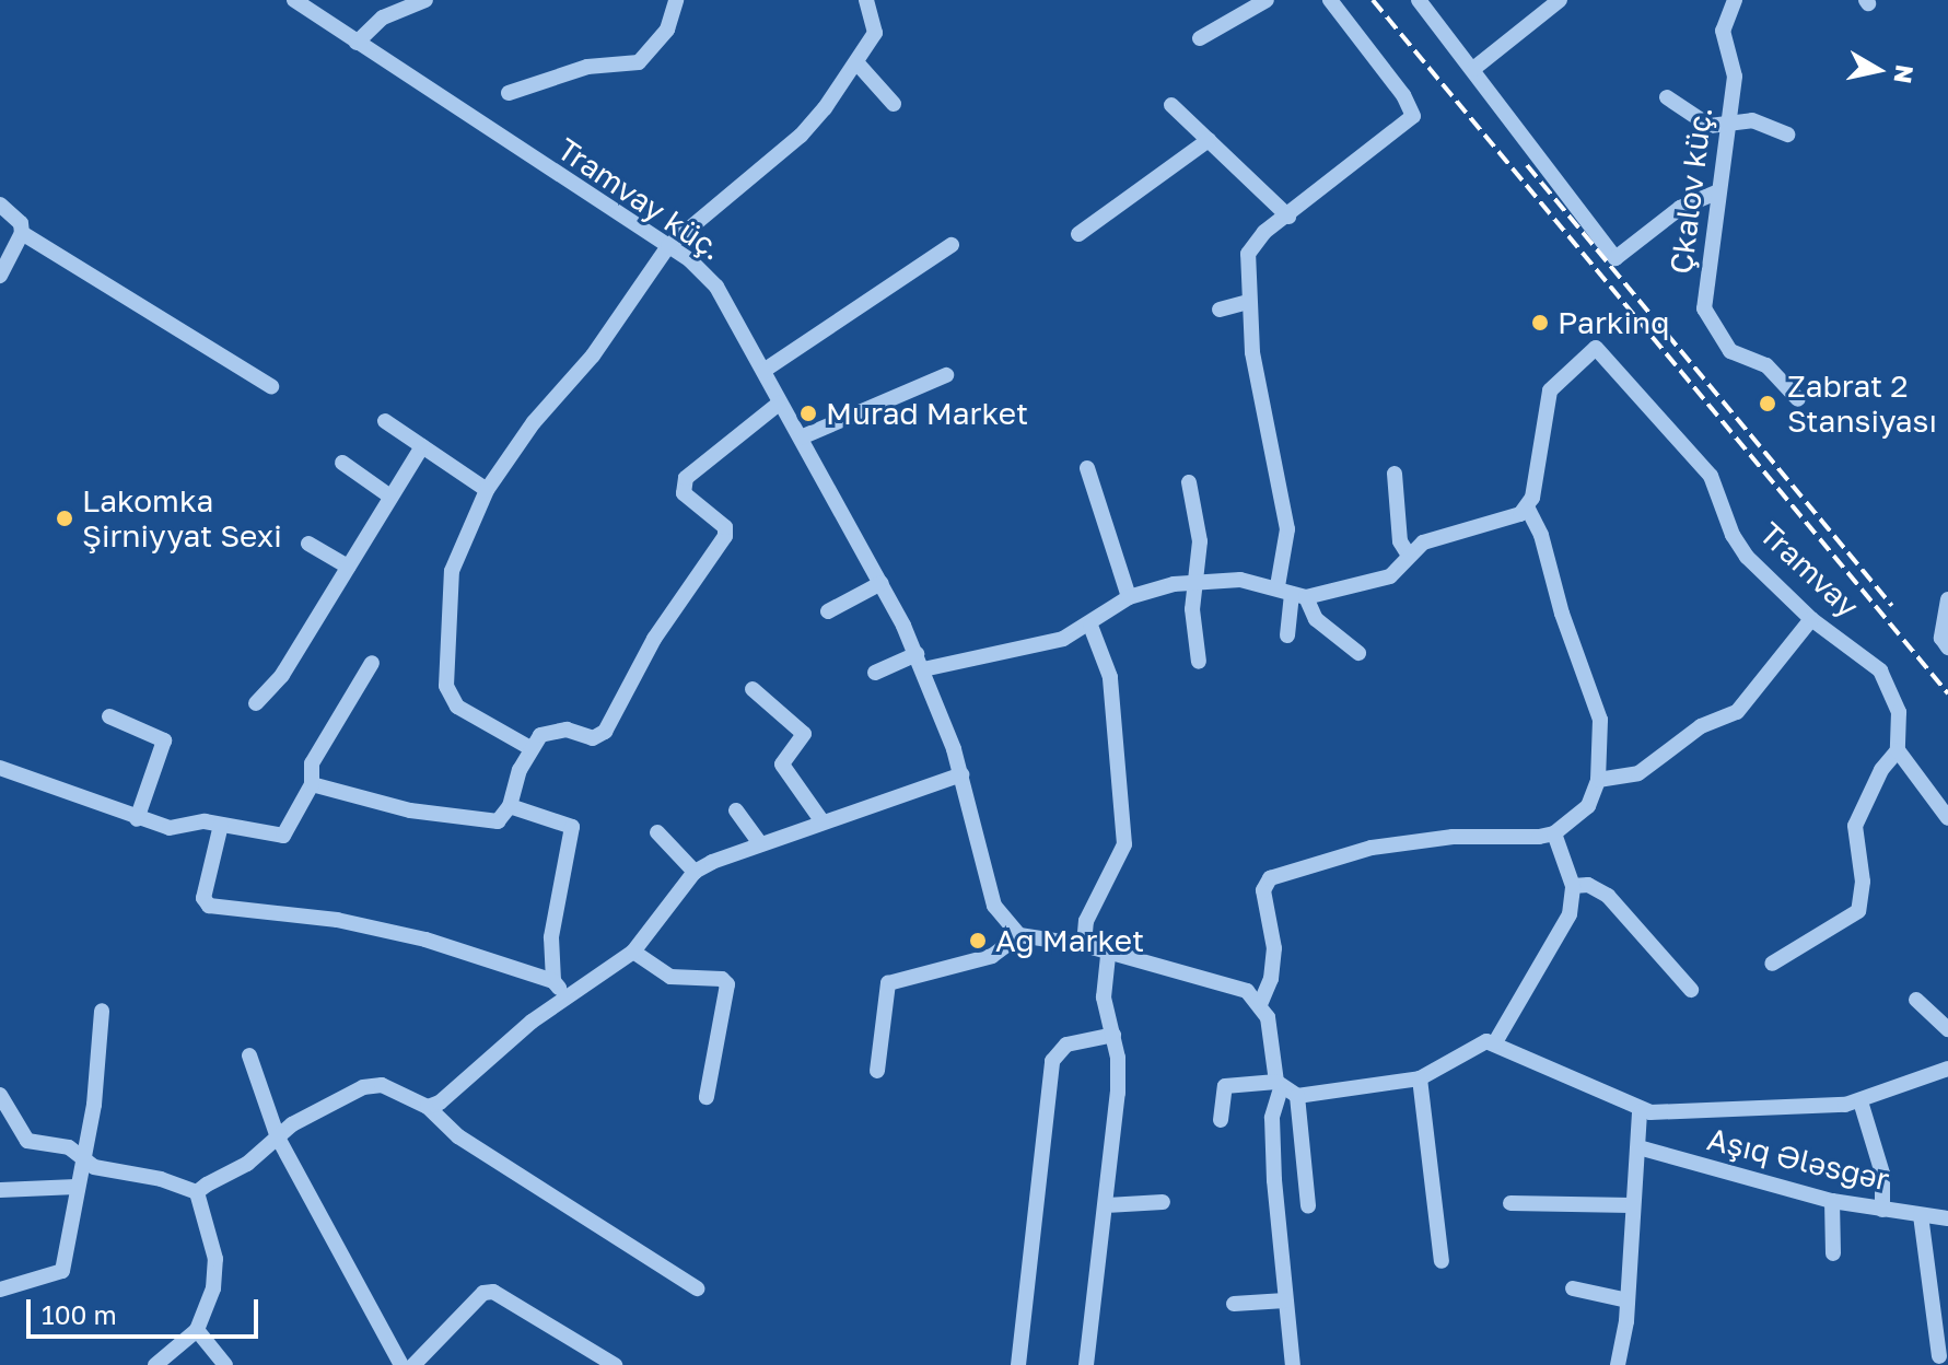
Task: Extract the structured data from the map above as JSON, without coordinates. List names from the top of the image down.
{
  "streets": {
    "street": [
      "Çkalov küç.",
      "Tramvay küç.",
      "Tramvay",
      "Aşıq Ələsgər"
    ]
  },
  "places": [
    "Parkinq",
    "Zabrat 2 Stansiyası",
    "Murad Market",
    "Lakomka Şirniyyat Sexi",
    "Ağ Market"
  ],
  "scale_bar": "100 m",
  "north": "right"
}
